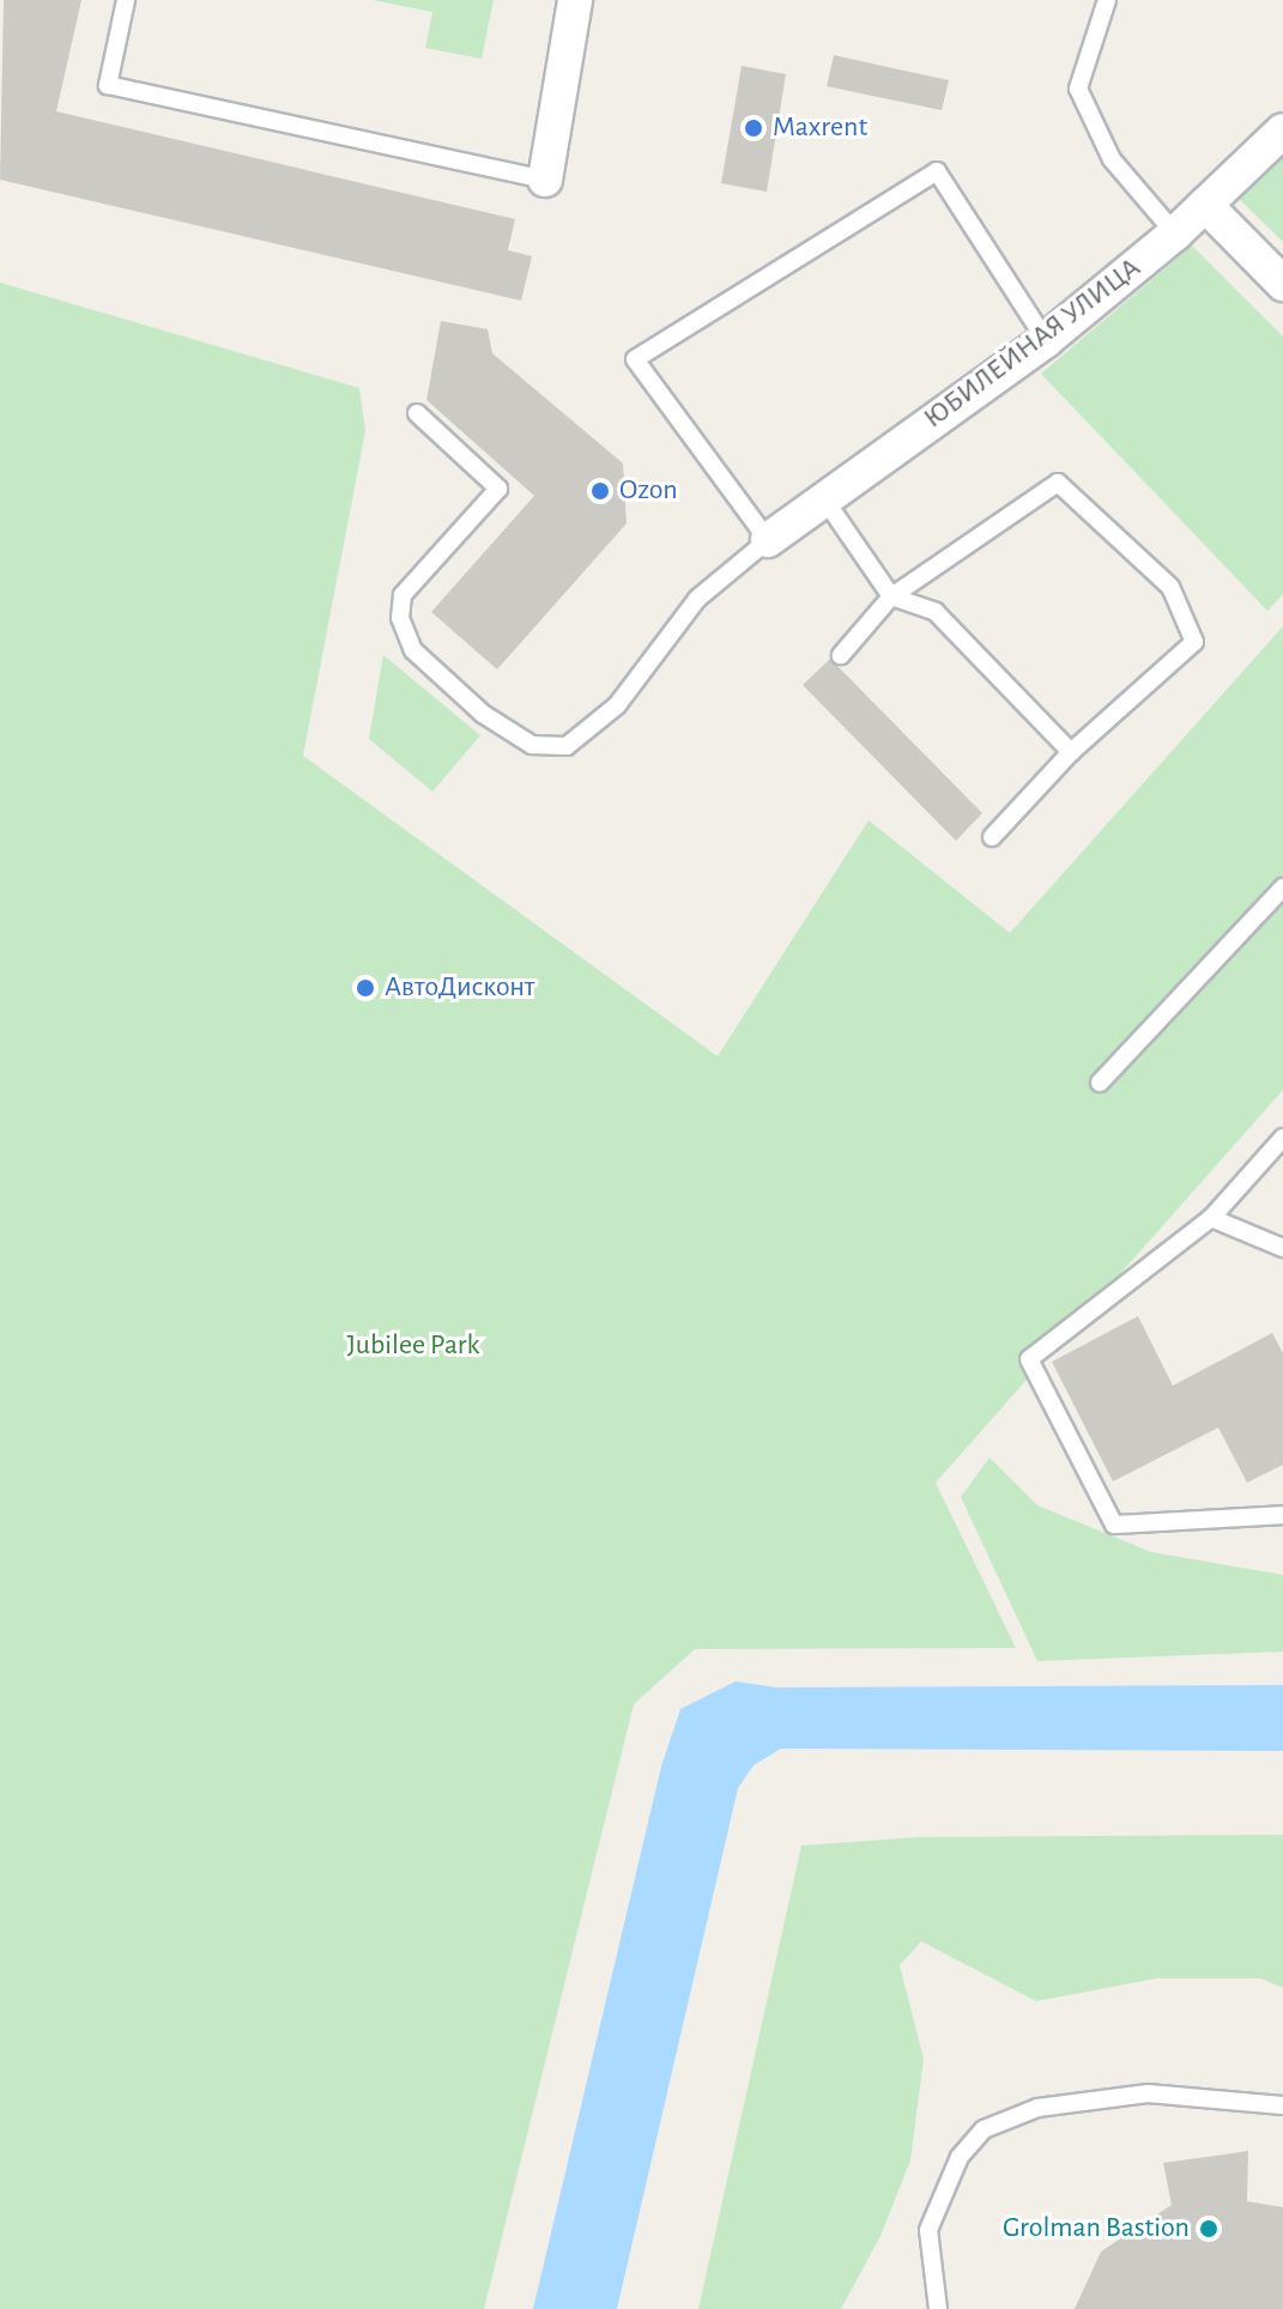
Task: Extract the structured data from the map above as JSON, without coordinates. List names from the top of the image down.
{
  "streets": {
    "street": ["ЮБИЛЕЙНАЯ УЛИЦА"]
  },
  "parks": ["Jubilee Park"],
  "places": [
    "Maxrent",
    "Ozon",
    "АвтоДисконт",
    "Grolman Bastion"
  ]
}
